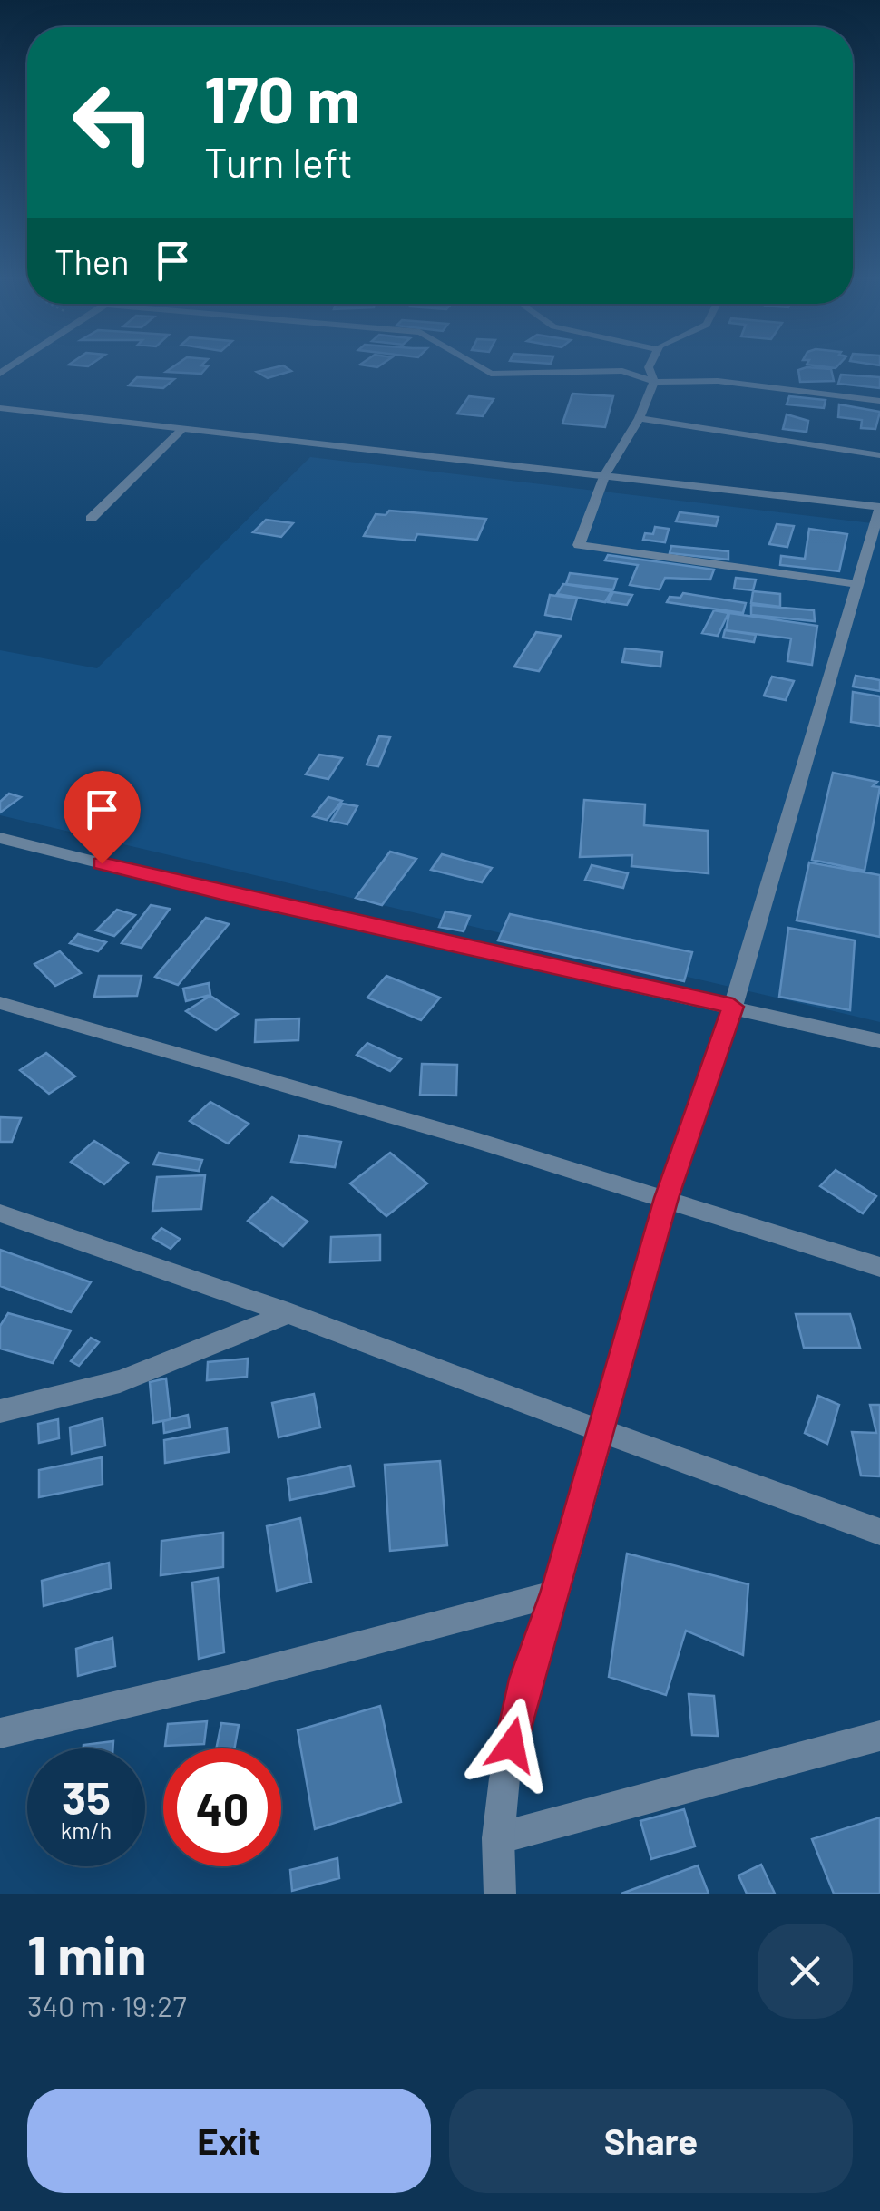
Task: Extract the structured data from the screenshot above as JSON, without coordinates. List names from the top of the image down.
{
  "page": {
    "turn": ["170 m", "Turn left"],
    "then": "Then",
    "speed": "35 km/h",
    "limit": "40",
    "heading": ["1 min", "340 m · 19:27"],
    "buttons": ["Exit", "Share"]
  }
}
